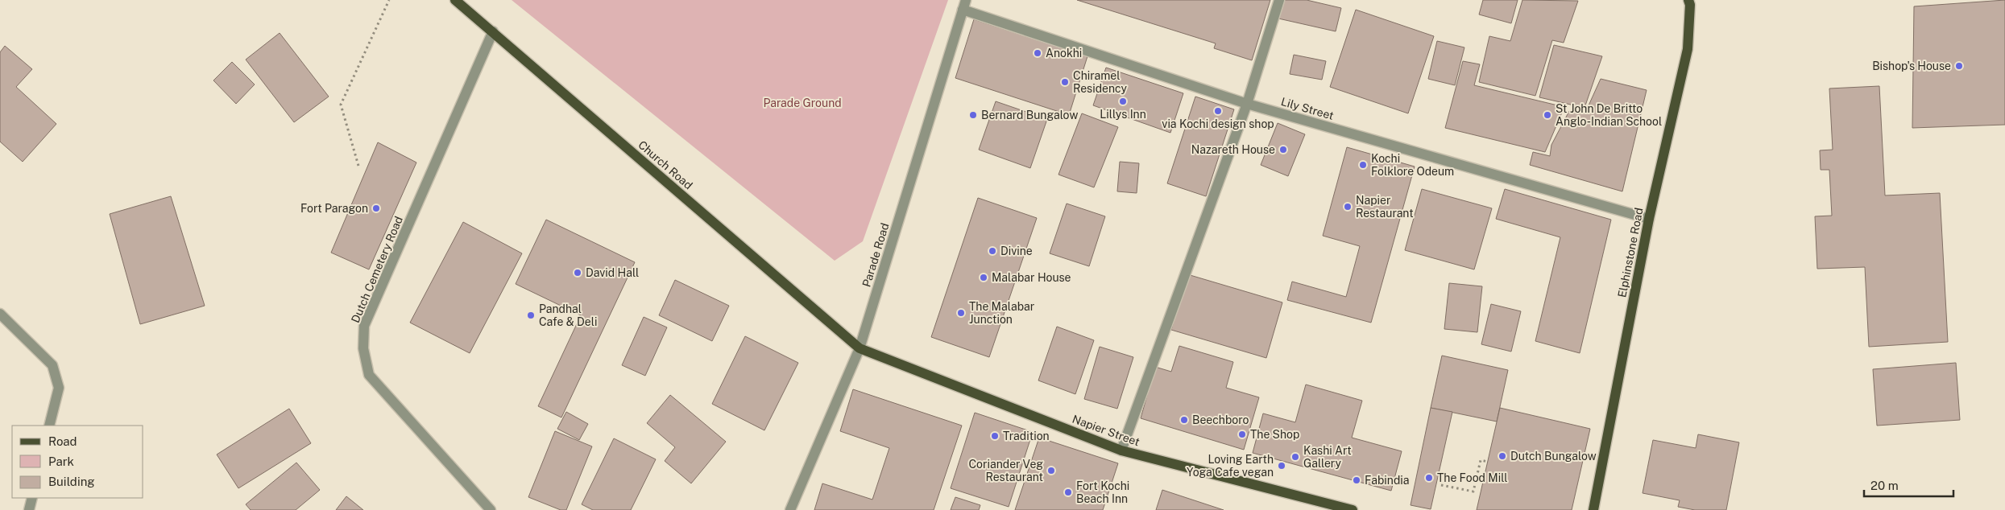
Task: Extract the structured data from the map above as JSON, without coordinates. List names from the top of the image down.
{
  "streets": {
    "main road": ["Church Road", "Elphinstone Road", "Napier Street"],
    "street": ["Lily Street", "Parade Road", "Dutch Cemetery Road"]
  },
  "crossings": [
    ["Lily Street", "Elphinstone Road"],
    ["Lily Street", "Parade Road"],
    ["Church Road", "Parade Road"],
    ["Church Road", "Dutch Cemetery Road"],
    ["Church Road", "Napier Street"],
    ["Parade Road", "Napier Street"]
  ],
  "parks": ["Parade Ground"],
  "places": [
    "Anokhi",
    "Bishop's House",
    "Chiramel Residency",
    "Lillys Inn",
    "via Kochi design shop",
    "Bernard Bungalow",
    "St John De Britto Anglo-Indian School",
    "Nazareth House",
    "Kochi Folklore Odeum",
    "Napier Restaurant",
    "Fort Paragon",
    "Divine",
    "David Hall",
    "Malabar House",
    "The Malabar Junction",
    "Pandhal Cafe & Deli",
    "Beechboro",
    "The Shop",
    "Tradition",
    "Dutch Bungalow",
    "Kashi Art Gallery",
    "Loving Earth Yoga Cafe vegan",
    "Coriander Veg Restaurant",
    "The Food Mill",
    "Fabindia",
    "Fort Kochi Beach Inn"
  ],
  "legend": ["Road", "Park", "Building"],
  "scale_bar": "20 m"
}
